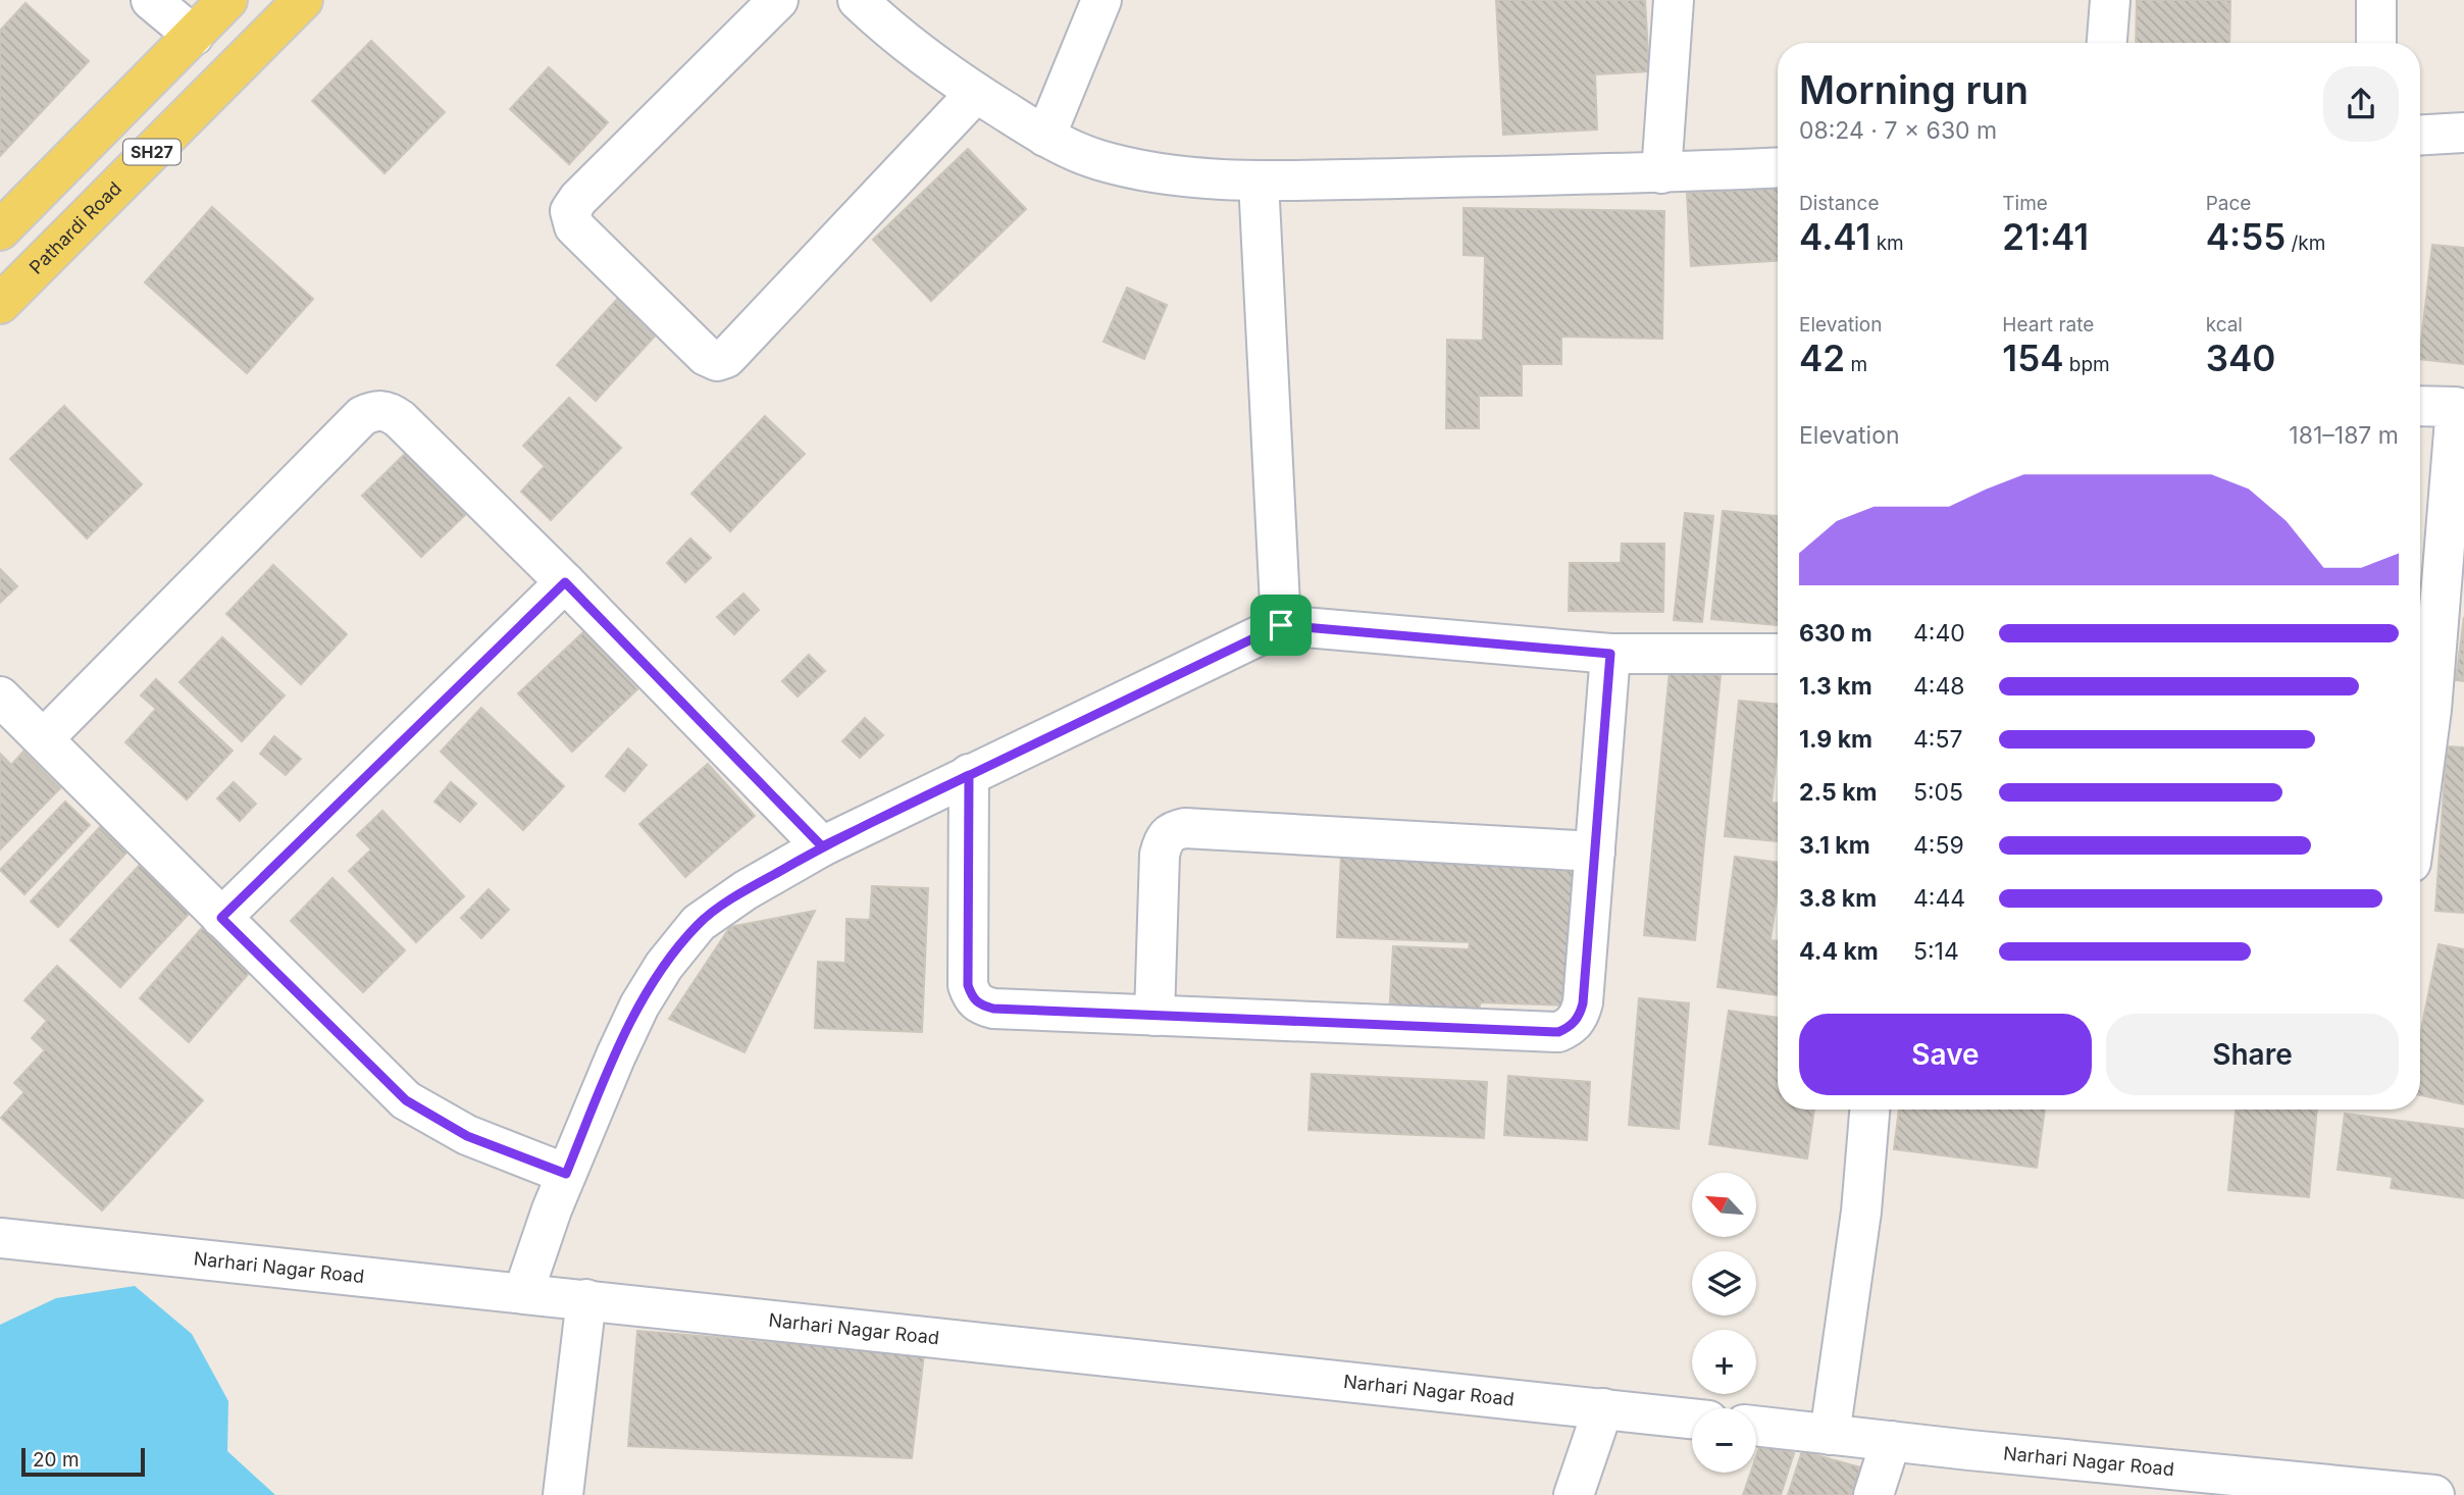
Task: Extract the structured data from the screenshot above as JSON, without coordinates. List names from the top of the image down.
{
  "streets": {
    "main road": ["SH27", "Pathardi Road"],
    "street": ["Narhari Nagar Road"]
  },
  "scale_bar": "20 m",
  "north": "top left",
  "page": {
    "heading": ["Morning run", "08:24 · 7 × 630 m"],
    "stats": [
      ["Distance", "4.41 km"],
      ["Time", "21:41"],
      ["Pace", "4:55 /km"],
      ["Elevation", "42 m"],
      ["Heart rate", "154 bpm"],
      ["kcal", "340"]
    ],
    "chart": ["Elevation", "181–187 m"],
    "list": [
      {
        "name": "630 m",
        "note": "4:40"
      },
      {
        "name": "1.3 km",
        "note": "4:48"
      },
      {
        "name": "1.9 km",
        "note": "4:57"
      },
      {
        "name": "2.5 km",
        "note": "5:05"
      },
      {
        "name": "3.1 km",
        "note": "4:59"
      },
      {
        "name": "3.8 km",
        "note": "4:44"
      },
      {
        "name": "4.4 km",
        "note": "5:14"
      }
    ],
    "buttons": ["Save", "Share"],
    "map_buttons": ["+", "−"],
    "scale": "20 m"
  }
}
